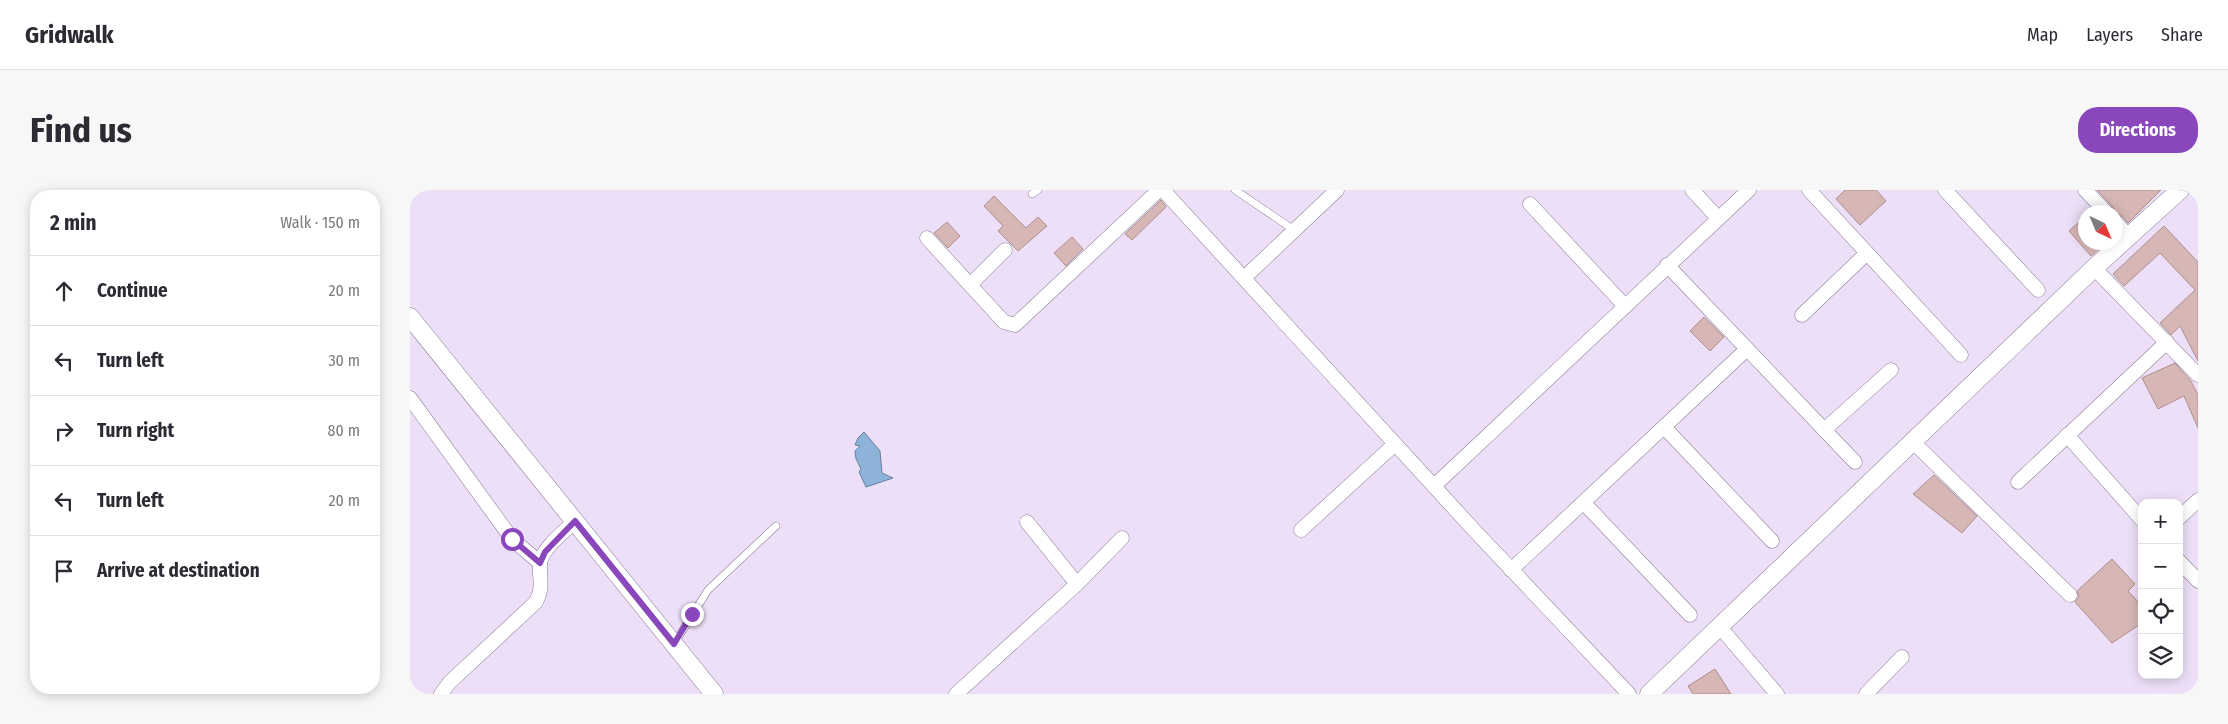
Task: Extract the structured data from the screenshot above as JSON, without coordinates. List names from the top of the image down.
{
  "north": "bottom right",
  "page": {
    "header": "Gridwalk",
    "nav": ["Map", "Layers", "Share"],
    "buttons": "Directions",
    "title": "Find us",
    "heading": ["2 min", "Walk · 150 m"],
    "list": [
      ["Continue", "20 m"],
      ["Turn left", "30 m"],
      ["Turn right", "80 m"],
      ["Turn left", "20 m"],
      "Arrive at destination"
    ],
    "map_buttons": ["+", "−"]
  }
}
